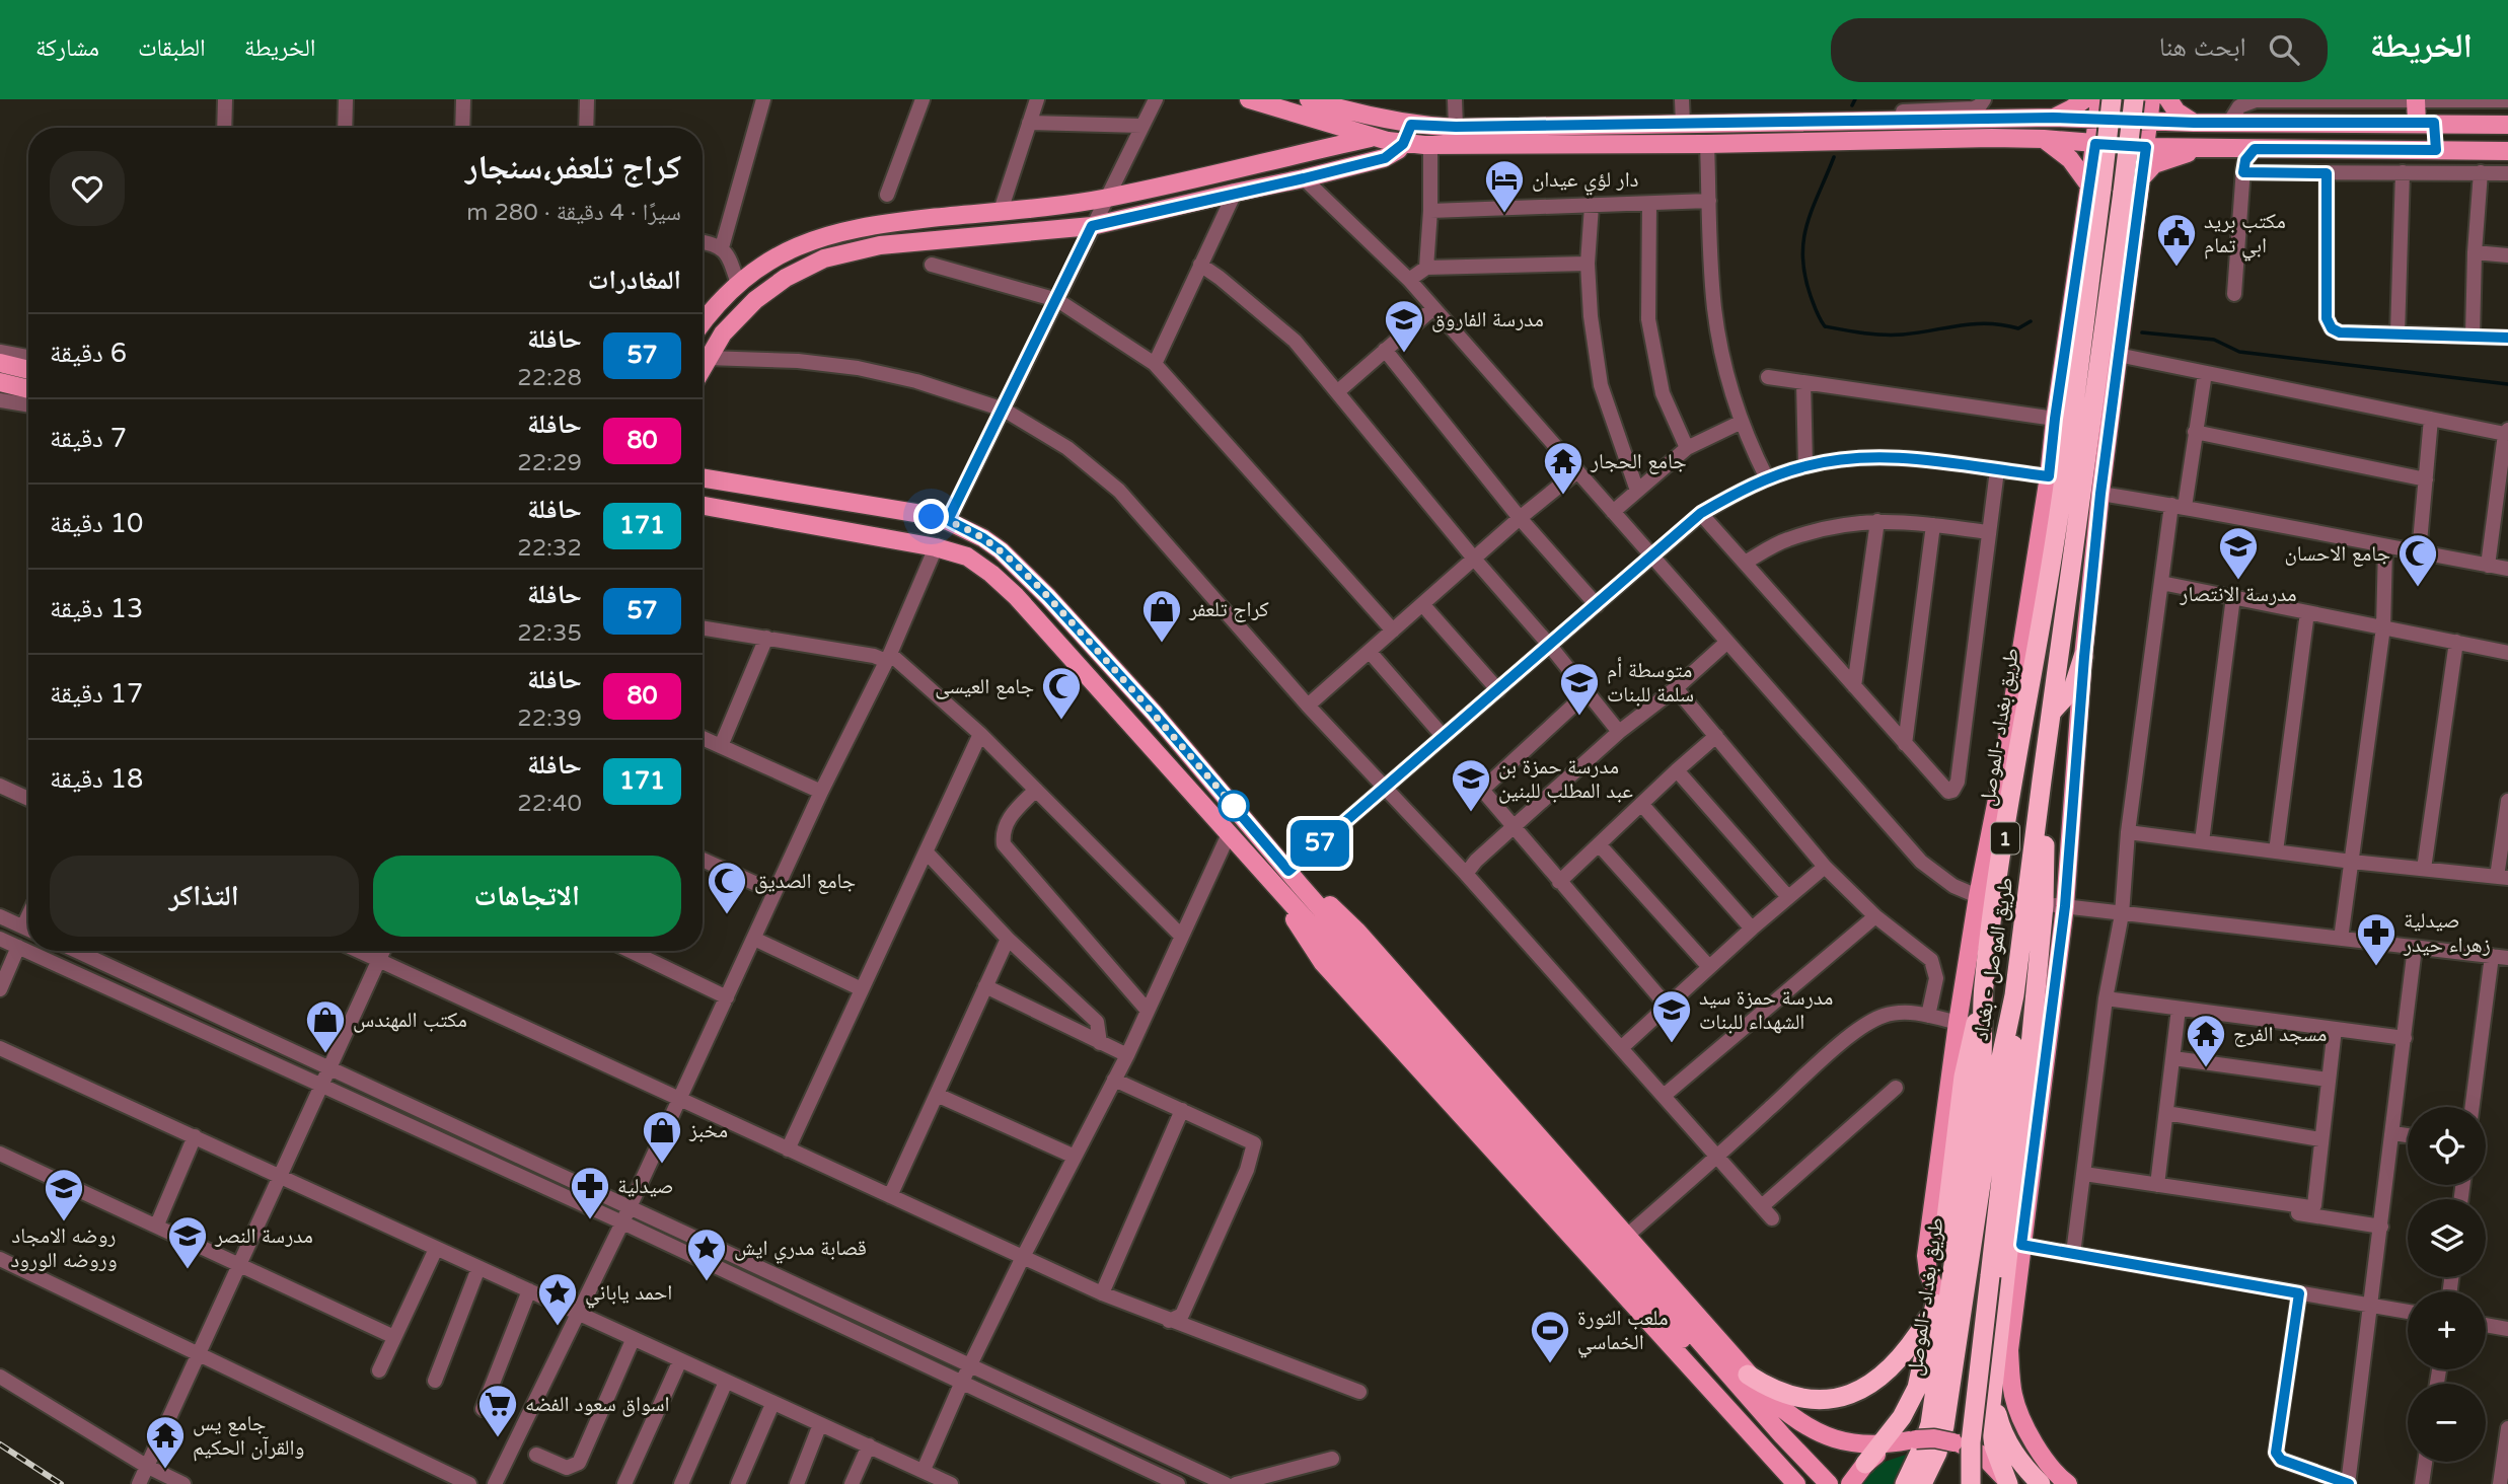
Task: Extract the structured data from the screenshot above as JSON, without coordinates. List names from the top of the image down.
{
  "streets": {
    "highway": ["طريق بغداد -الموصل", "1", "طريق الموصل - بغداد"]
  },
  "places": {
    "hotel": ["دار لؤي عيدان"],
    "public building": ["مكتب بريد ابي تمام"],
    "school or university": [
      "مدرسة الفاروق",
      "مدرسة الانتصار",
      "متوسطة أم سلمة للبنات",
      "مدرسة حمزة بن عبد المطلب للبنين",
      "مدرسة حمزة سيد الشهداء للبنات",
      "روضه الامجاد وروضه الورود",
      "مدرسة النصر"
    ],
    "temple": ["جامع الحجار", "مسجد الفرج", "جامع يس والقرآن الحكيم"],
    "mosque": ["جامع الاحسان", "جامع العيسى", "جامع الصديق"],
    "shop": ["كراج تلعفر", "مكتب المهندس", "مخبز"],
    "pharmacy": ["صيدلية زهراء حيدر", "صيدلية"],
    "place": ["قصابة مدري ايش", "احمد ياباني"],
    "sports": ["ملعب الثورة الخماسي"],
    "supermarket": ["اسواق سعود الفضه"]
  },
  "lines": ["bus line 57"],
  "page": {
    "header": "الخريطة",
    "search": "ابحث هنا",
    "nav": ["الخريطة", "الطبقات", "مشاركة"],
    "on_map": "57",
    "heading": [
      ["كراج تلعفر،سنجار", "سيرًا · 4 دقيقة · 280 m"],
      "المغادرات"
    ],
    "list": [
      {
        "mark": "57",
        "name": "حافلة",
        "note": "22:28",
        "value": "6 دقيقة"
      },
      {
        "mark": "80",
        "name": "حافلة",
        "note": "22:29",
        "value": "7 دقيقة"
      },
      {
        "mark": "171",
        "name": "حافلة",
        "note": "22:32",
        "value": "10 دقيقة"
      },
      {
        "mark": "57",
        "name": "حافلة",
        "note": "22:35",
        "value": "13 دقيقة"
      },
      {
        "mark": "80",
        "name": "حافلة",
        "note": "22:39",
        "value": "17 دقيقة"
      },
      {
        "mark": "171",
        "name": "حافلة",
        "note": "22:40",
        "value": "18 دقيقة"
      }
    ],
    "buttons": ["الاتجاهات", "التذاكر"],
    "map_buttons": ["+", "−"]
  }
}
